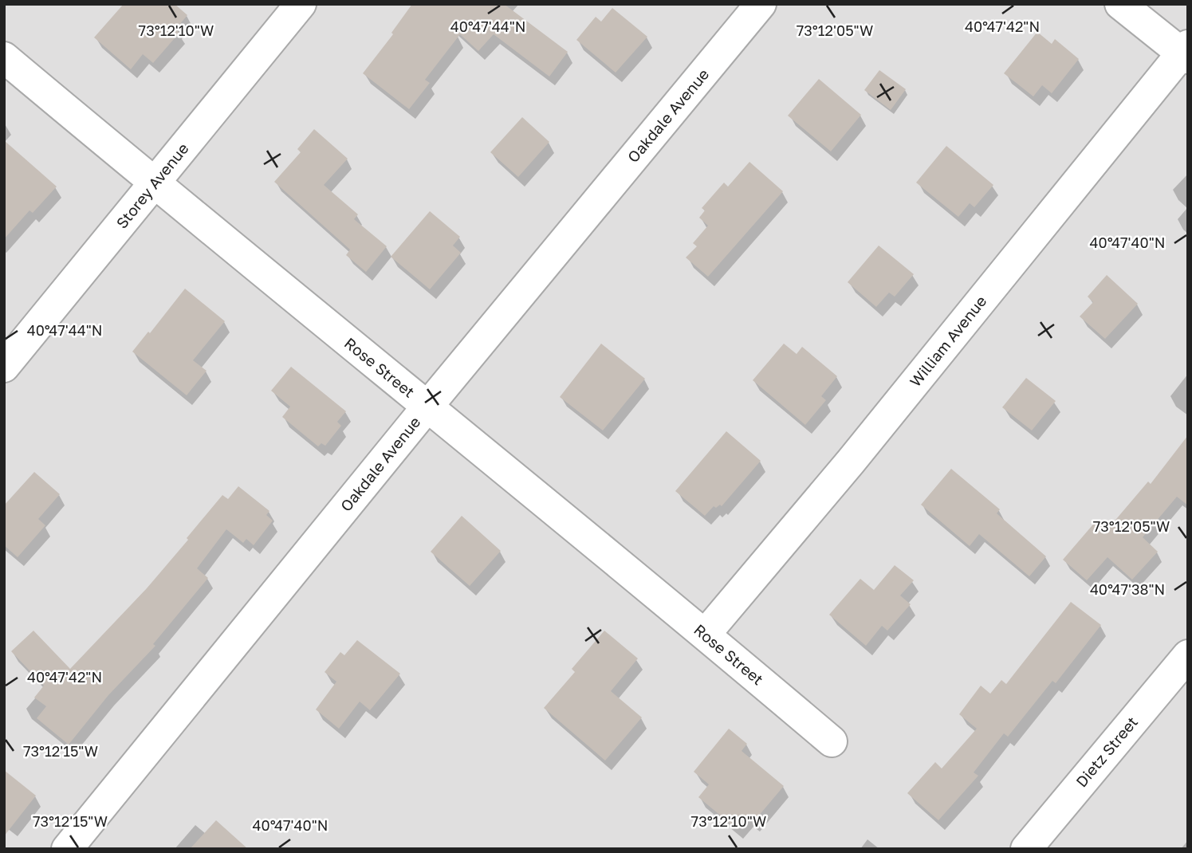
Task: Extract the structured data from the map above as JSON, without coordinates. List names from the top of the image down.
{
  "streets": {
    "street": [
      "Oakdale Avenue",
      "Storey Avenue",
      "William Avenue",
      "Rose Street",
      "Dietz Street"
    ]
  },
  "crossings": [
    ["Oakdale Avenue", "Rose Street"],
    ["Storey Avenue", "Rose Street"],
    ["William Avenue", "Rose Street"]
  ],
  "coordinates": [
    "40°47'44\"N",
    "40°47'42\"N",
    "73°12'10\"W",
    "73°12'05\"W",
    "40°47'40\"N",
    "40°47'38\"N",
    "73°12'15\"W"
  ]
}
